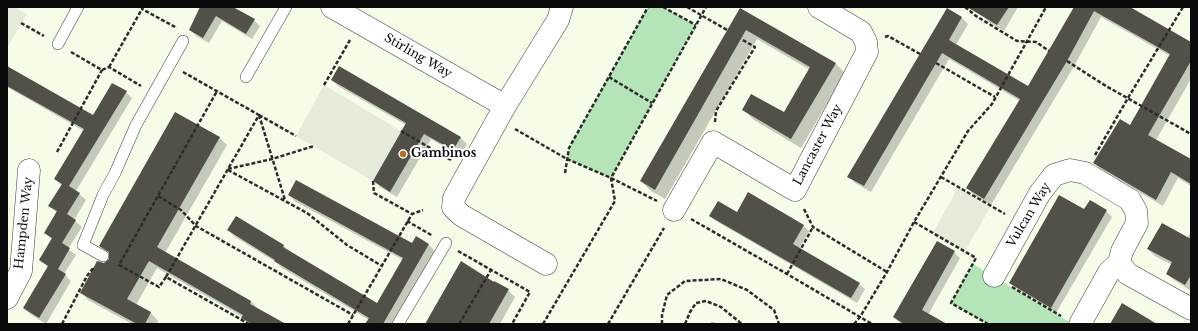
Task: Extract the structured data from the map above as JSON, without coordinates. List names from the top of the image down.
{
  "streets": {
    "street": [
      "Stirling Way",
      "Lancaster Way",
      "Vulcan Way",
      "Hampden Way"
    ]
  },
  "places": ["Gambinos"]
}
